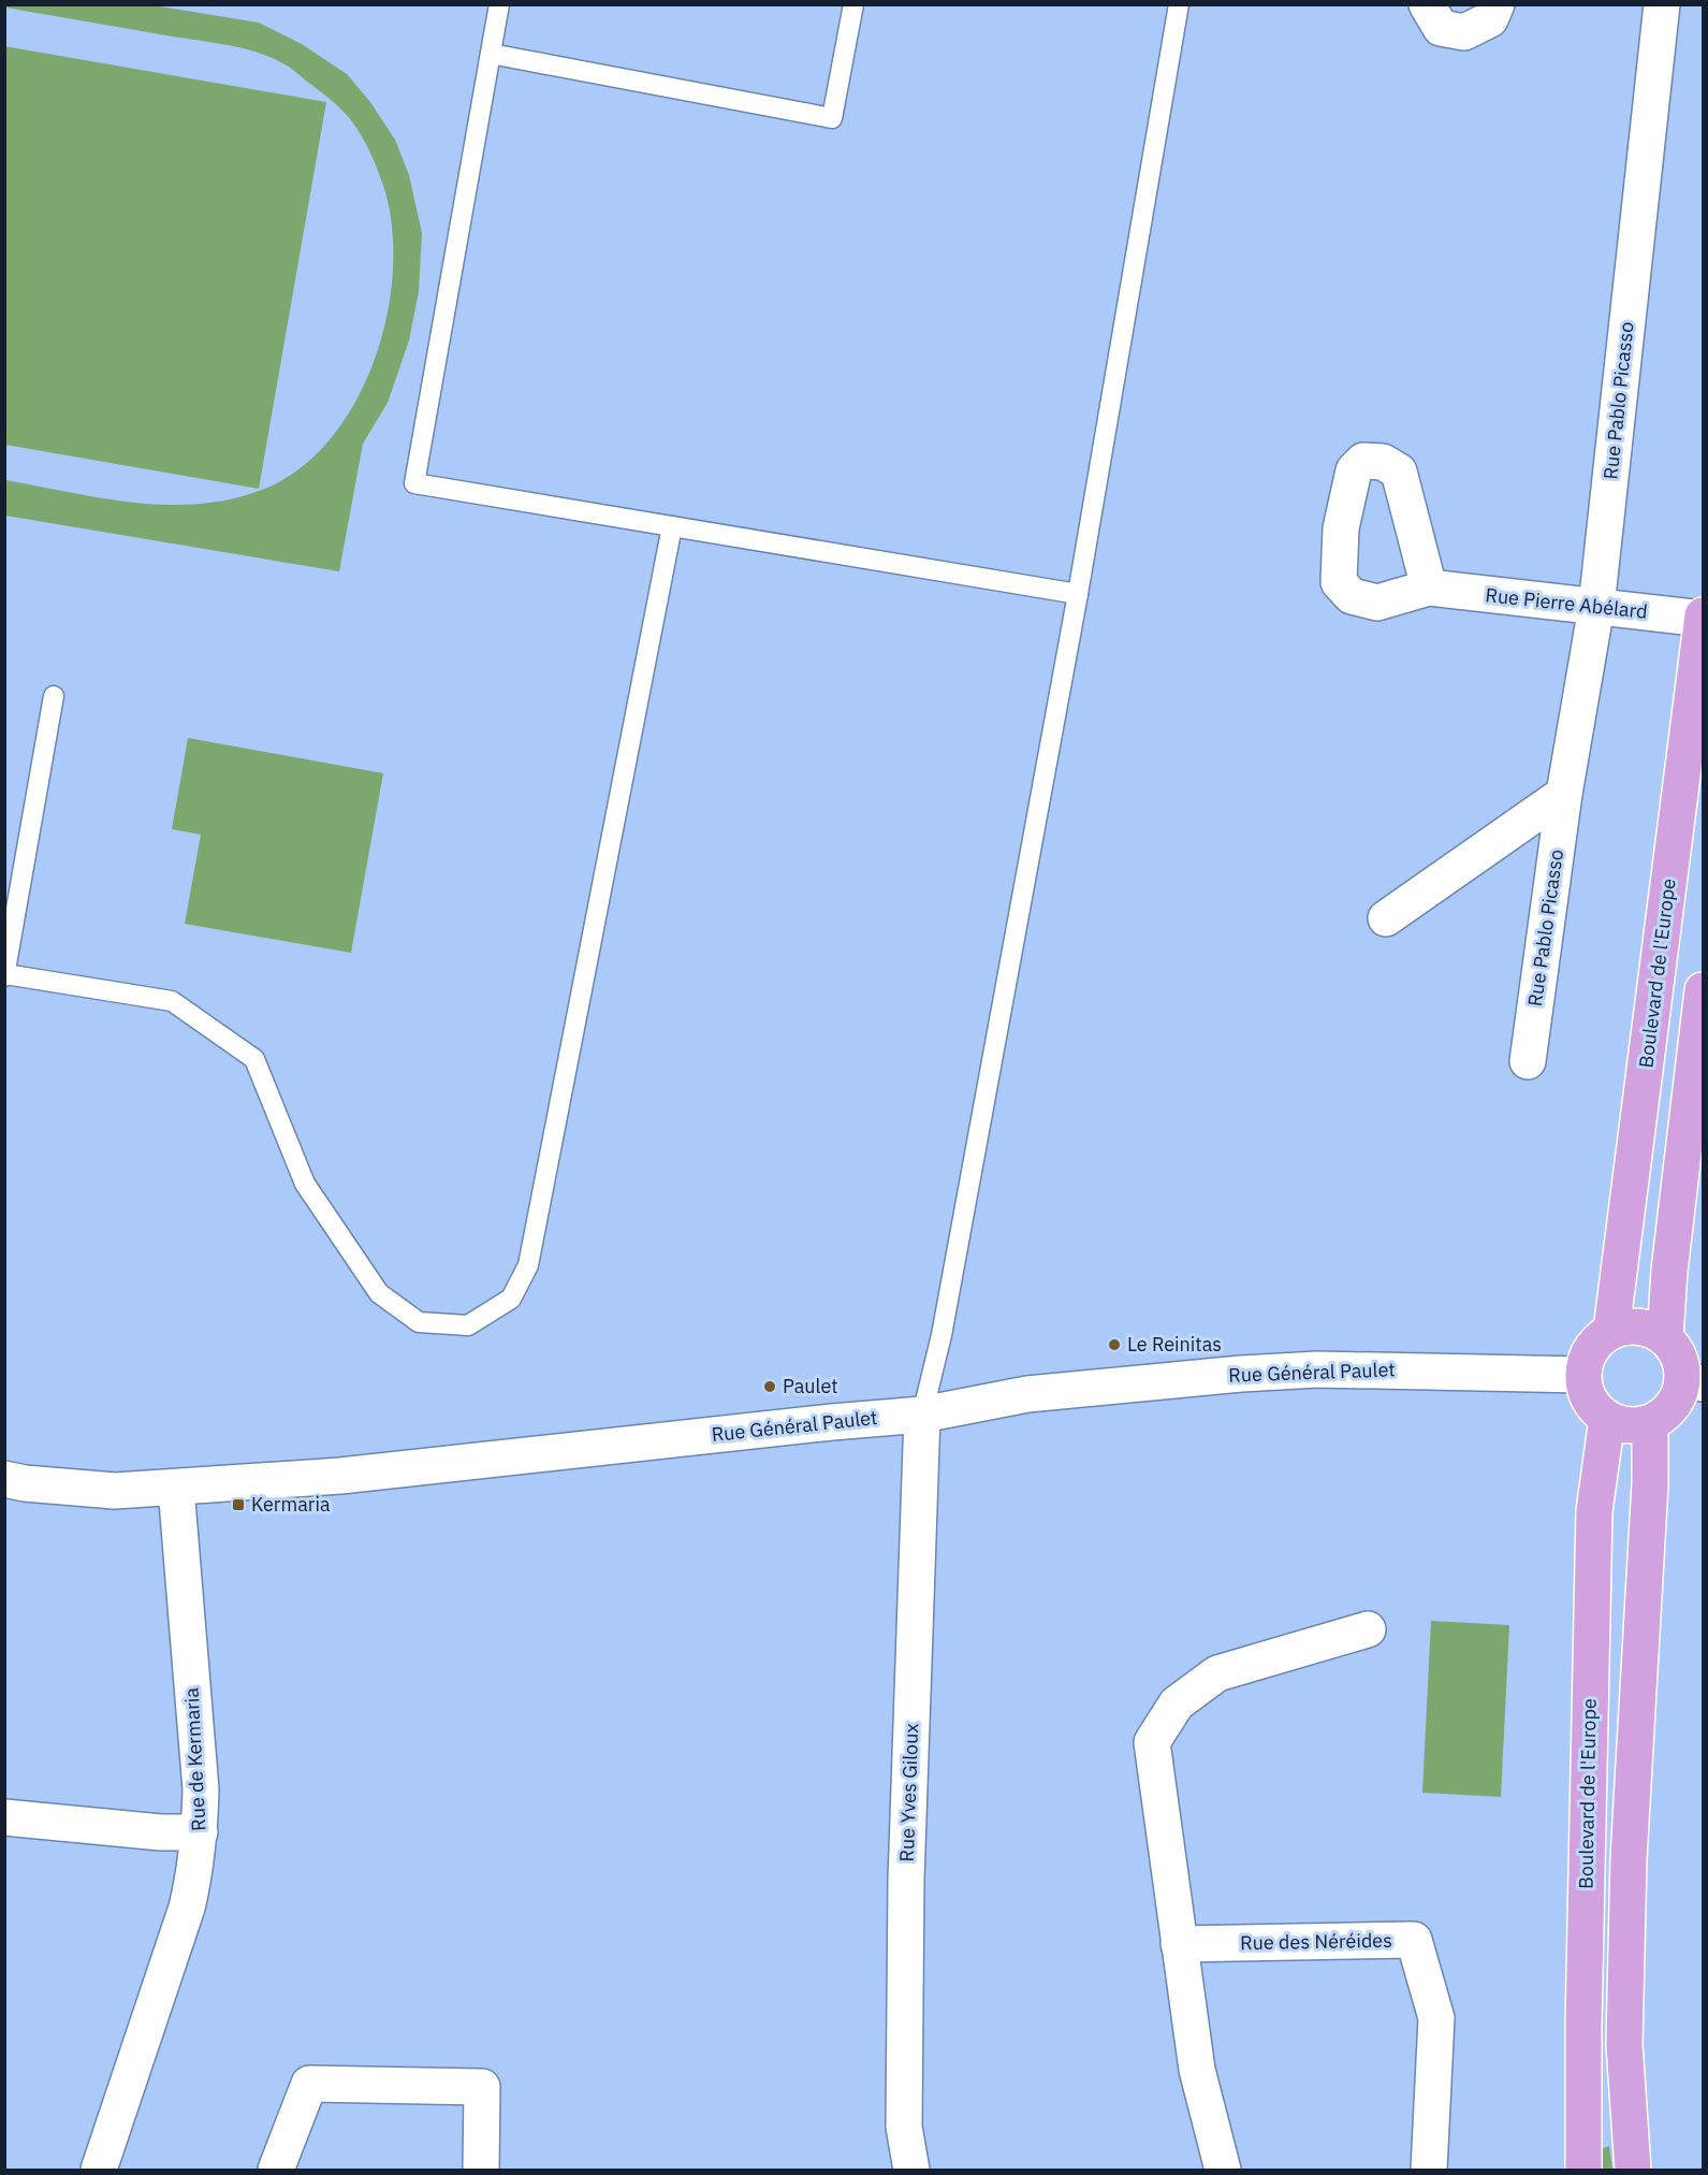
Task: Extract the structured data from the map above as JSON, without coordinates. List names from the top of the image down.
{
  "streets": {
    "main road": ["Boulevard de l'Europe"],
    "street": [
      "Rue Pablo Picasso",
      "Rue Pierre Abélard",
      "Rue Général Paulet",
      "Rue de Kermaria",
      "Rue Yves Giloux",
      "Rue des Néréides"
    ]
  },
  "crossings": [
    ["Rue Pablo Picasso", "Rue Pierre Abélard"],
    ["Rue Pierre Abélard", "Boulevard de l'Europe"],
    ["Boulevard de l'Europe", "Rue Général Paulet"],
    ["Rue Général Paulet", "Rue de Kermaria"],
    ["Rue Général Paulet", "Rue Yves Giloux"]
  ],
  "places": {
    "other": ["Le Reinitas", "Paulet"],
    "transit": ["Kermaria"]
  }
}
